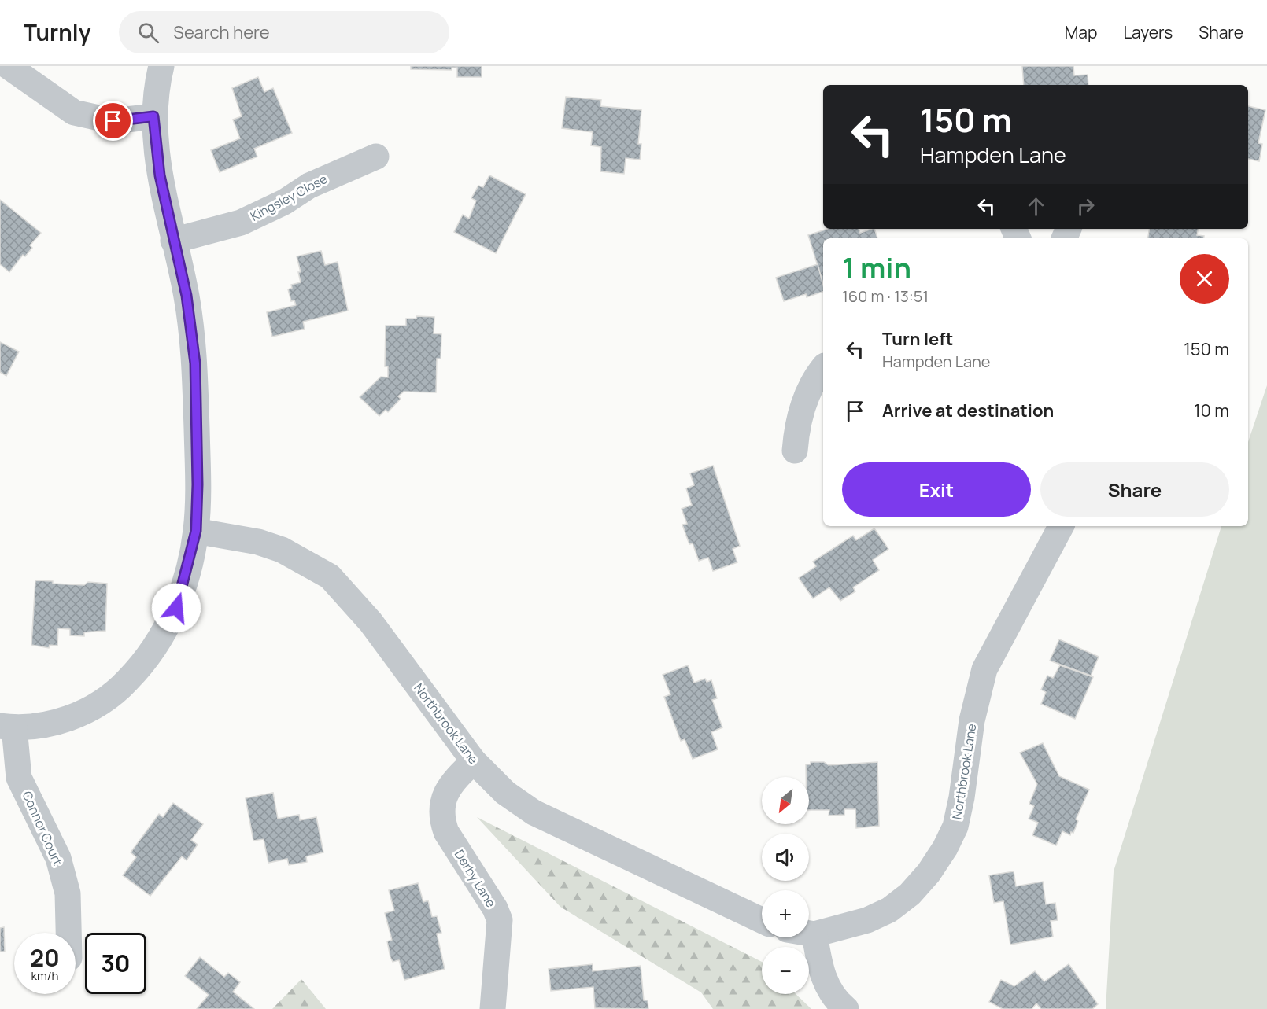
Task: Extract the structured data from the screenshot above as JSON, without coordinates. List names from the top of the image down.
{
  "streets": {
    "street": [
      "Kingsley Close",
      "Northbrook Lane",
      "Connor Court",
      "Derby Lane"
    ]
  },
  "crossings": [
    ["Northbrook Lane", "Derby Lane"]
  ],
  "north": "bottom left",
  "page": {
    "header": "Turnly",
    "search": "Search here",
    "nav": ["Map", "Layers", "Share"],
    "turn": ["150 m", "Hampden Lane"],
    "heading": ["1 min", "160 m · 13:51"],
    "list": [
      {
        "name": "Turn left",
        "note": "Hampden Lane",
        "value": "150 m"
      },
      {
        "name": "Arrive at destination",
        "value": "10 m"
      }
    ],
    "buttons": ["Exit", "Share"],
    "map_buttons": ["+", "−"],
    "speed": "20 km/h",
    "limit": "30"
  }
}
